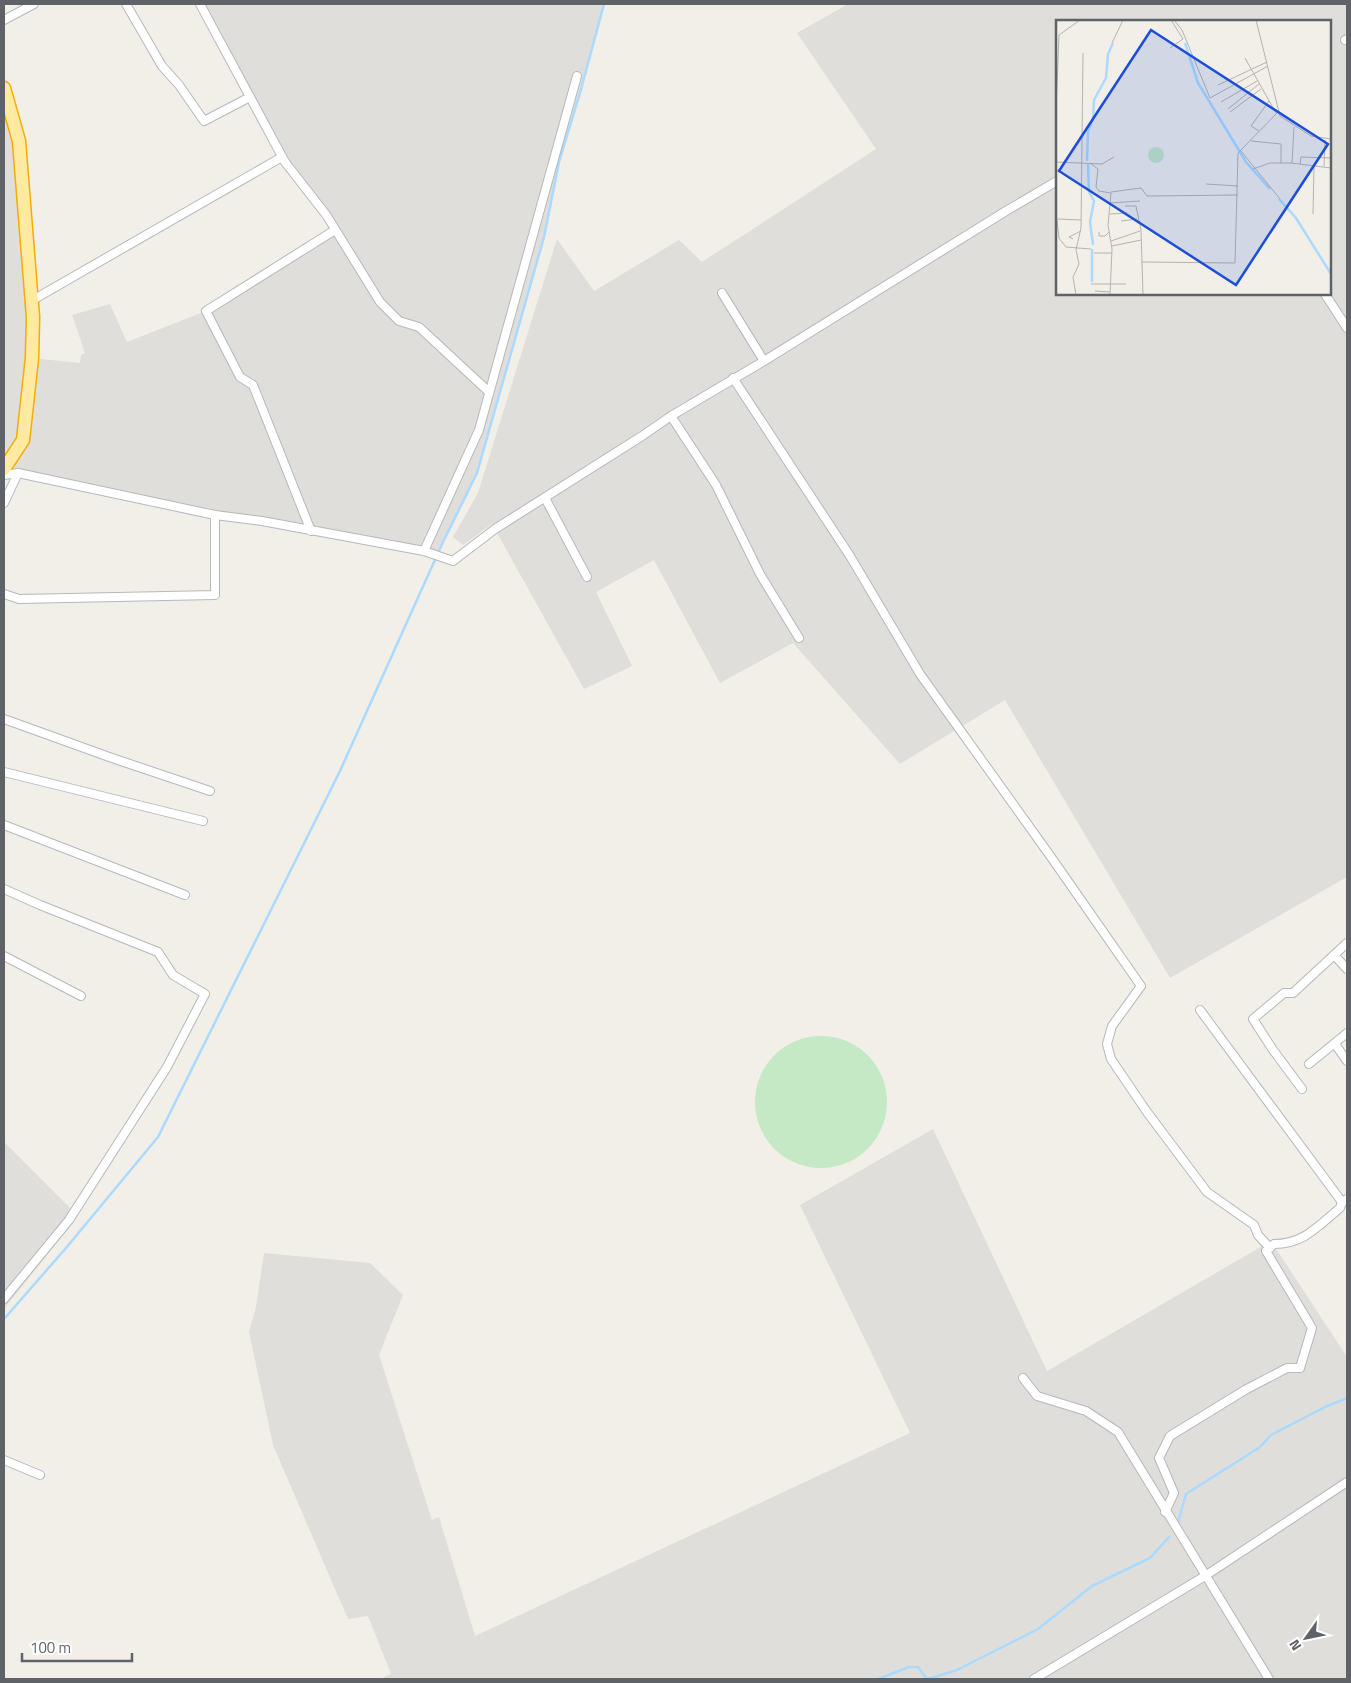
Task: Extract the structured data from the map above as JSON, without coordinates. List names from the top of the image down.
{
  "scale_bar": "100 m",
  "north": "bottom left"
}
